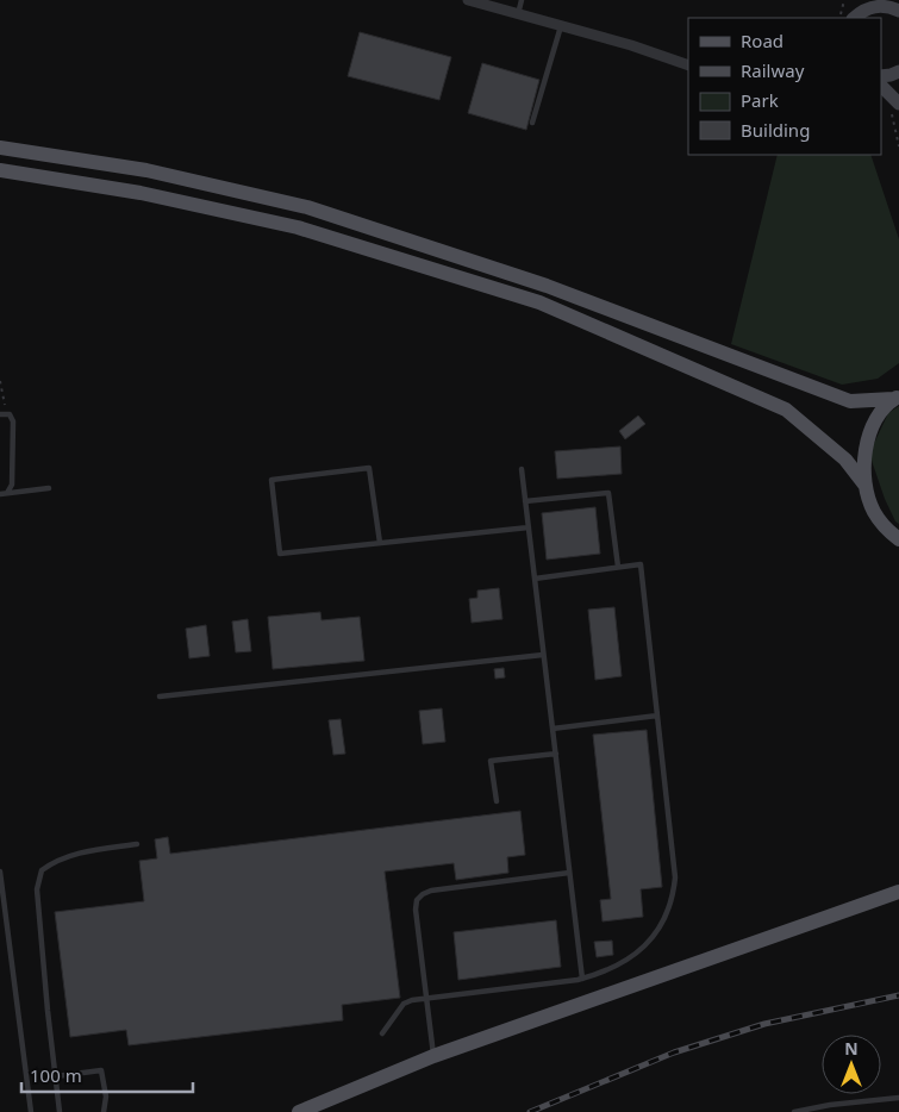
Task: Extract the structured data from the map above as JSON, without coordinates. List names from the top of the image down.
{
  "legend": [
    "Road",
    "Railway",
    "Park",
    "Building"
  ],
  "scale_bar": "100 m",
  "north": "top"
}
